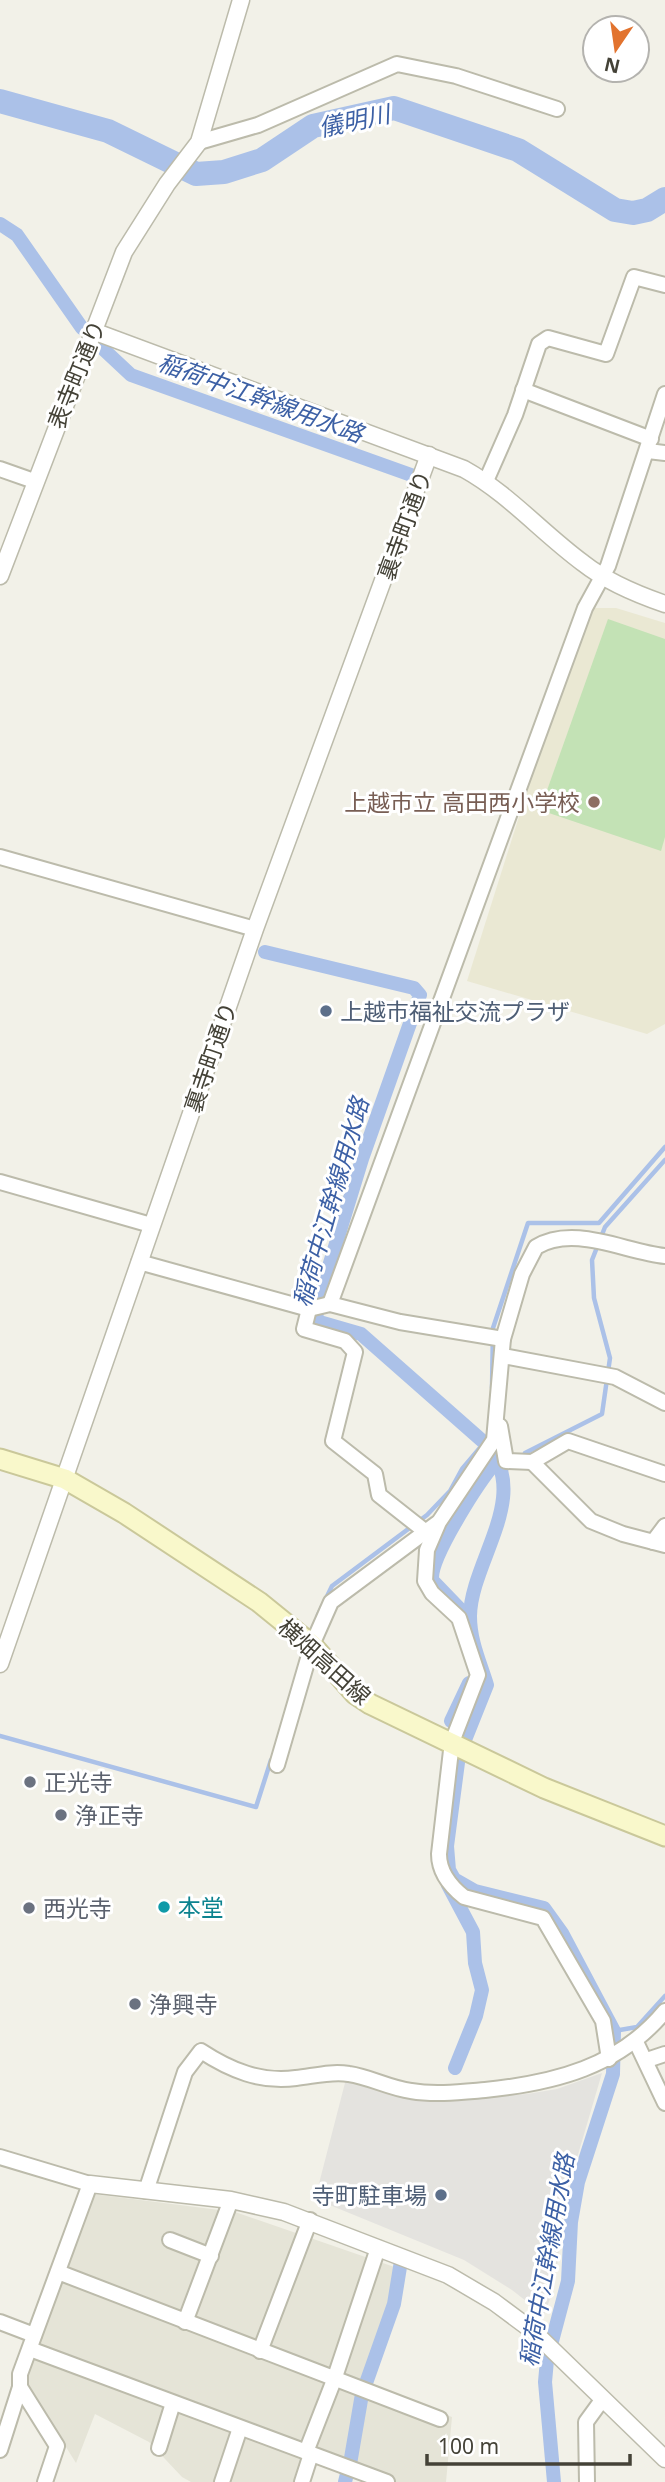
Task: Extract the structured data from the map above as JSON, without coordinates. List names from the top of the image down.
{
  "streets": {
    "main road": ["横畑高田線"],
    "street": ["表寺町通り", "裏寺町通り"]
  },
  "crossings": [
    ["裏寺町通り", "横畑高田線"]
  ],
  "water": ["儀明川", "稲荷中江幹線用水路"],
  "places": [
    "上越市立 高田西小学校",
    "上越市福祉交流プラザ",
    "正光寺",
    "浄正寺",
    "本堂",
    "西光寺",
    "浄興寺",
    "寺町駐車場"
  ],
  "scale_bar": "100 m",
  "north": "bottom"
}
